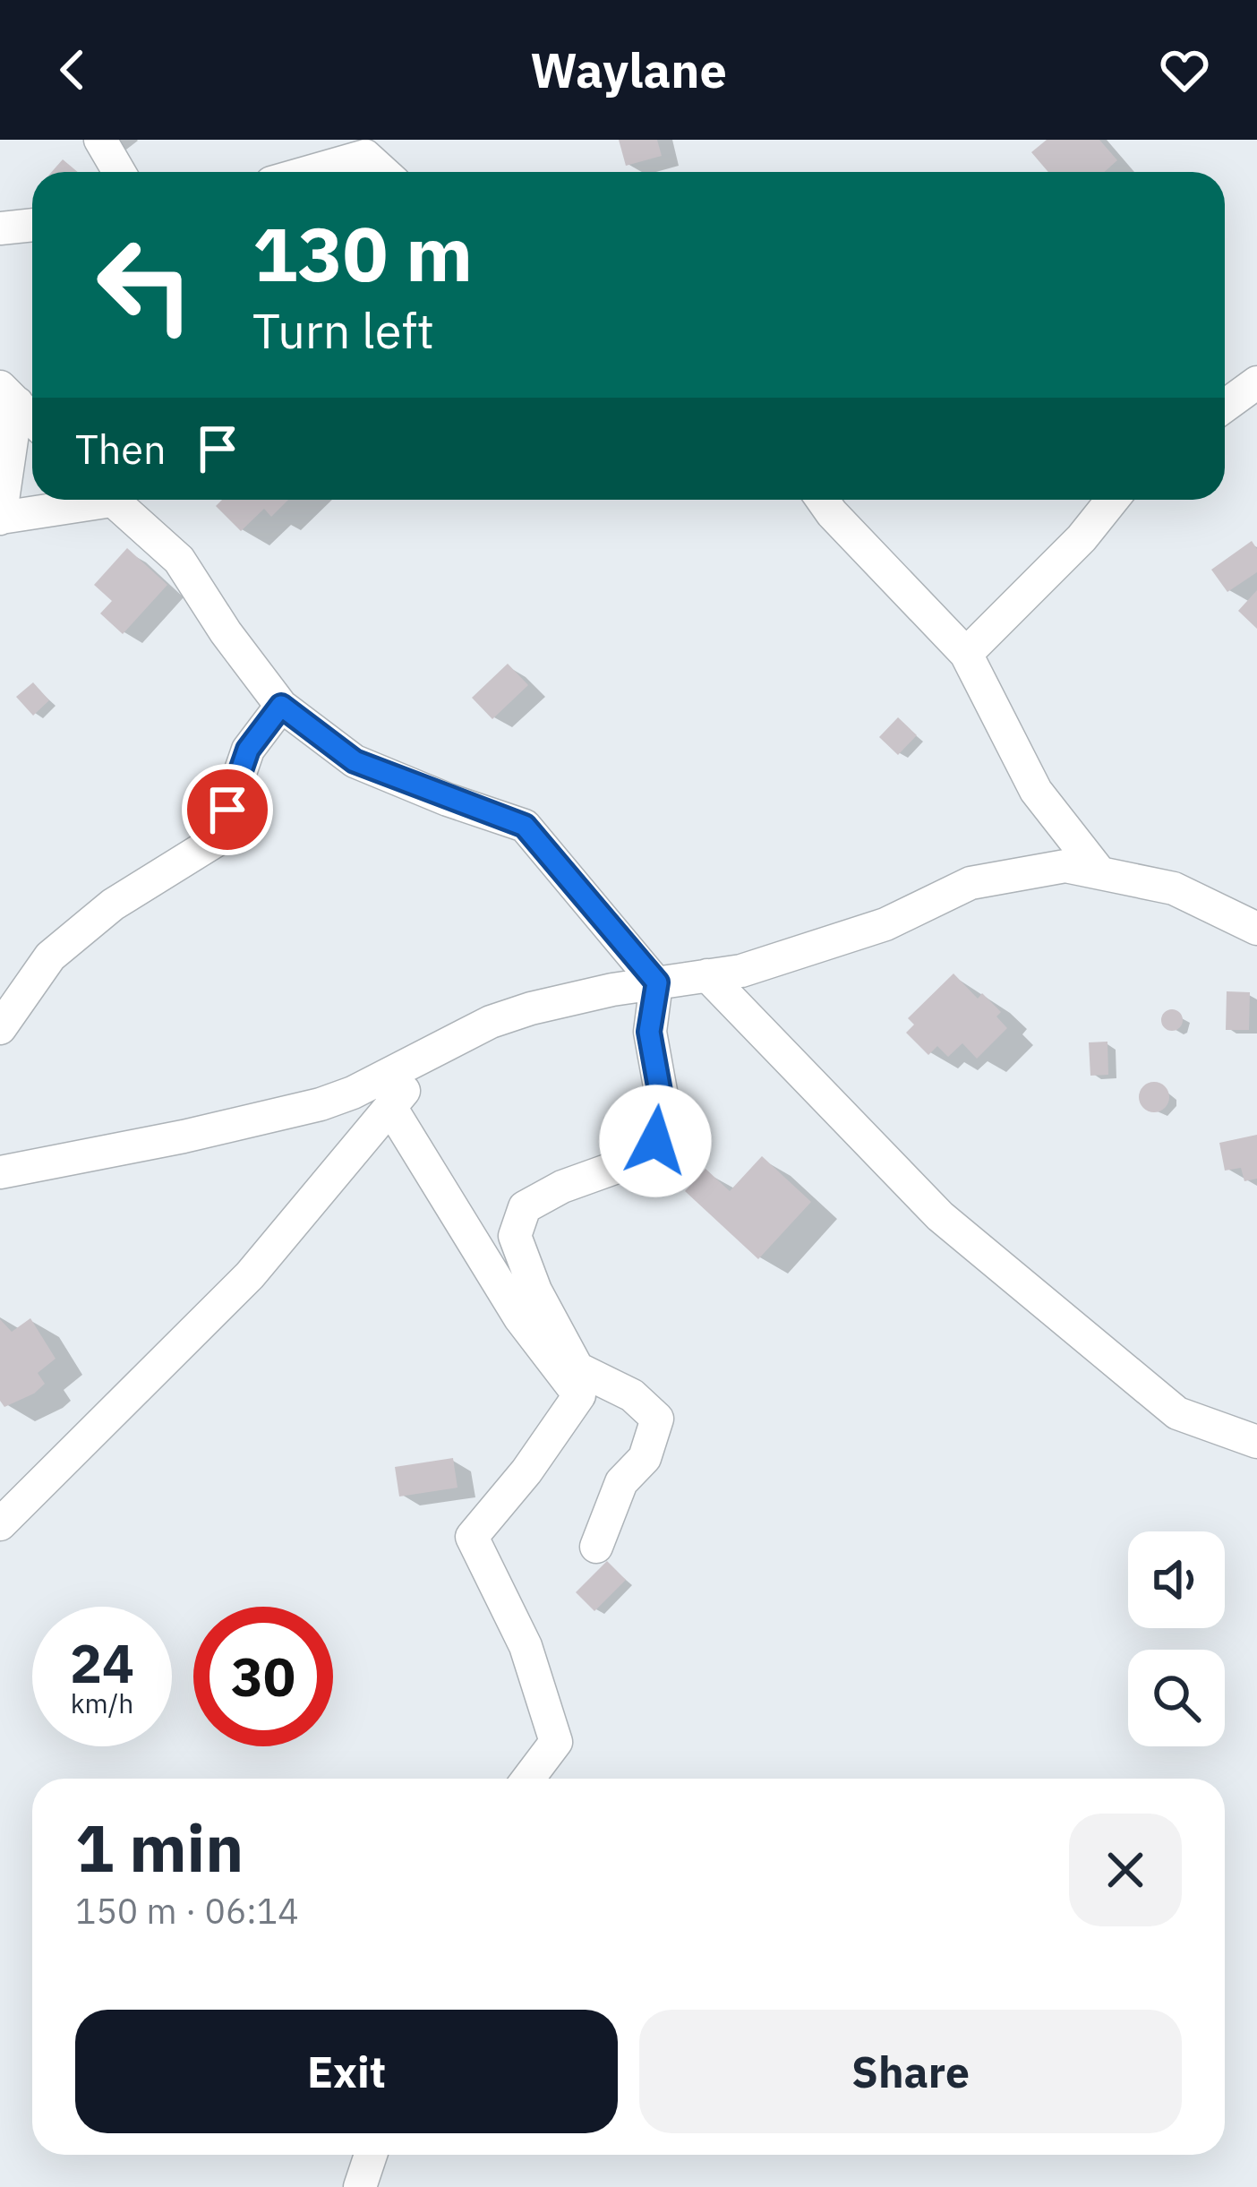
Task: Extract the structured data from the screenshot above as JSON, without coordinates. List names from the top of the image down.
{
  "page": {
    "header": "Waylane",
    "turn": ["130 m", "Turn left"],
    "then": "Then",
    "speed": "24 km/h",
    "limit": "30",
    "heading": ["1 min", "150 m · 06:14"],
    "buttons": ["Exit", "Share"]
  }
}
